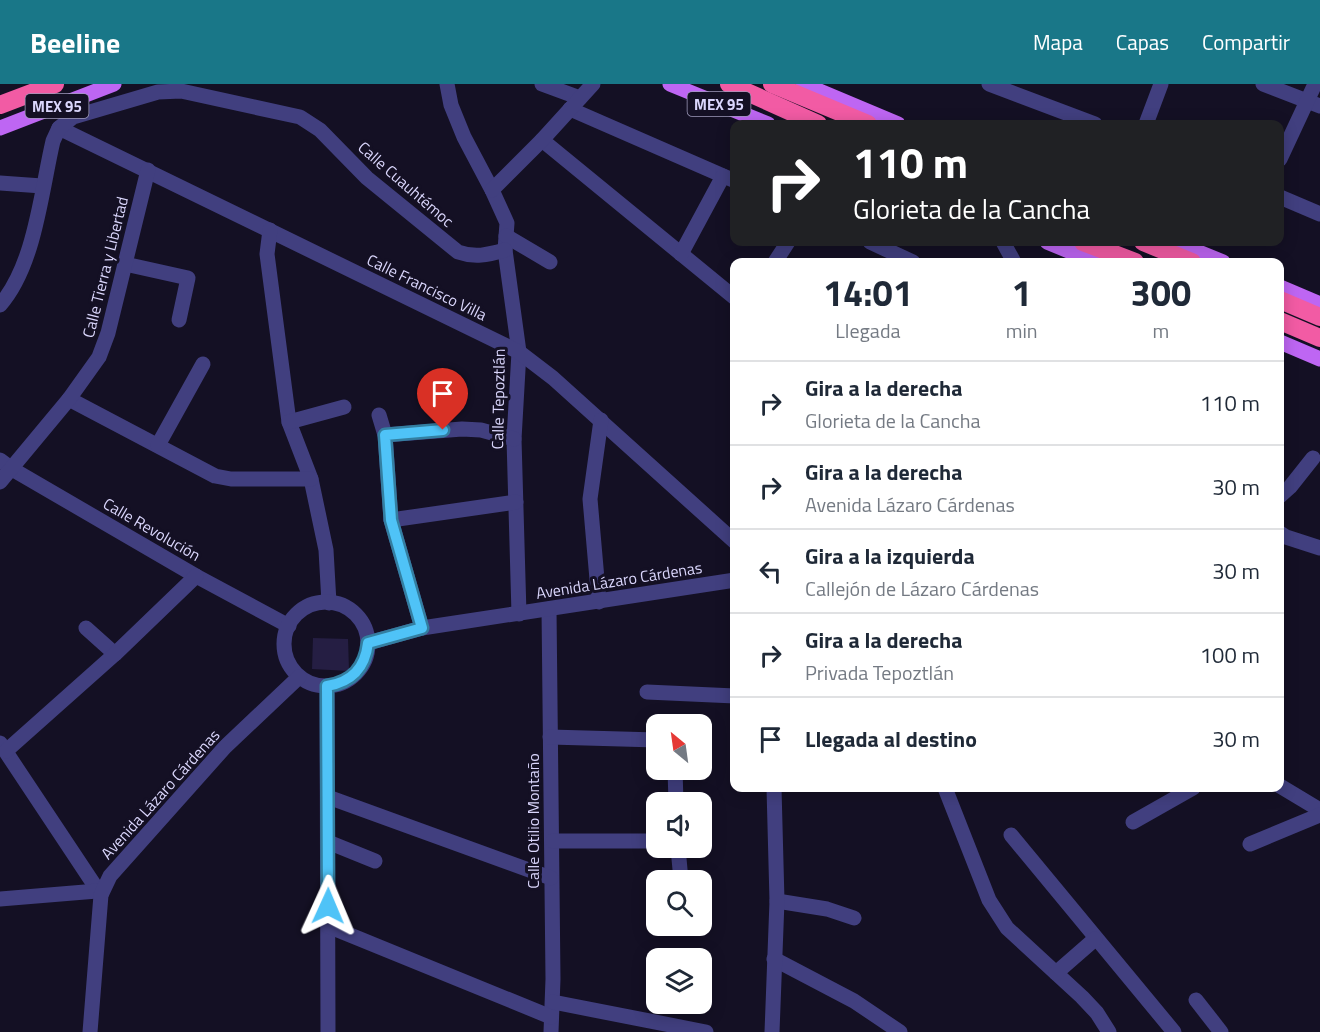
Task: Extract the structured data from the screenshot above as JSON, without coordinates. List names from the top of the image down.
{
  "streets": {
    "highway": ["MEX 95"],
    "street": [
      "Calle Cuauhtémoc",
      "Calle Tierra y Libertad",
      "Calle Francisco Villa",
      "Calle Tepoztlán",
      "Calle Revolución",
      "Avenida Lázaro Cárdenas",
      "Calle Otilio Montaño"
    ]
  },
  "crossings": [
    ["Calle Cuauhtémoc", "Calle Francisco Villa"],
    ["Calle Cuauhtémoc", "Calle Tepoztlán"],
    ["Calle Tierra y Libertad", "Calle Francisco Villa"],
    ["Calle Tierra y Libertad", "Calle Revolución"],
    ["Calle Francisco Villa", "Calle Tepoztlán"],
    ["Calle Tepoztlán", "Avenida Lázaro Cárdenas"],
    ["Calle Revolución", "Avenida Lázaro Cárdenas"],
    ["Avenida Lázaro Cárdenas", "Calle Otilio Montaño"]
  ],
  "north": "top left",
  "page": {
    "header": "Beeline",
    "nav": ["Mapa", "Capas", "Compartir"],
    "turn": ["110 m", "Glorieta de la Cancha"],
    "eta": [
      "14:01",
      "Llegada",
      "1",
      "min",
      "300",
      "m"
    ],
    "list": [
      {
        "name": "Gira a la derecha",
        "note": "Glorieta de la Cancha",
        "value": "110 m"
      },
      {
        "name": "Gira a la derecha",
        "note": "Avenida Lázaro Cárdenas",
        "value": "30 m"
      },
      {
        "name": "Gira a la izquierda",
        "note": "Callejón de Lázaro Cárdenas",
        "value": "30 m"
      },
      {
        "name": "Gira a la derecha",
        "note": "Privada Tepoztlán",
        "value": "100 m"
      },
      {
        "name": "Llegada al destino",
        "value": "30 m"
      }
    ]
  }
}
